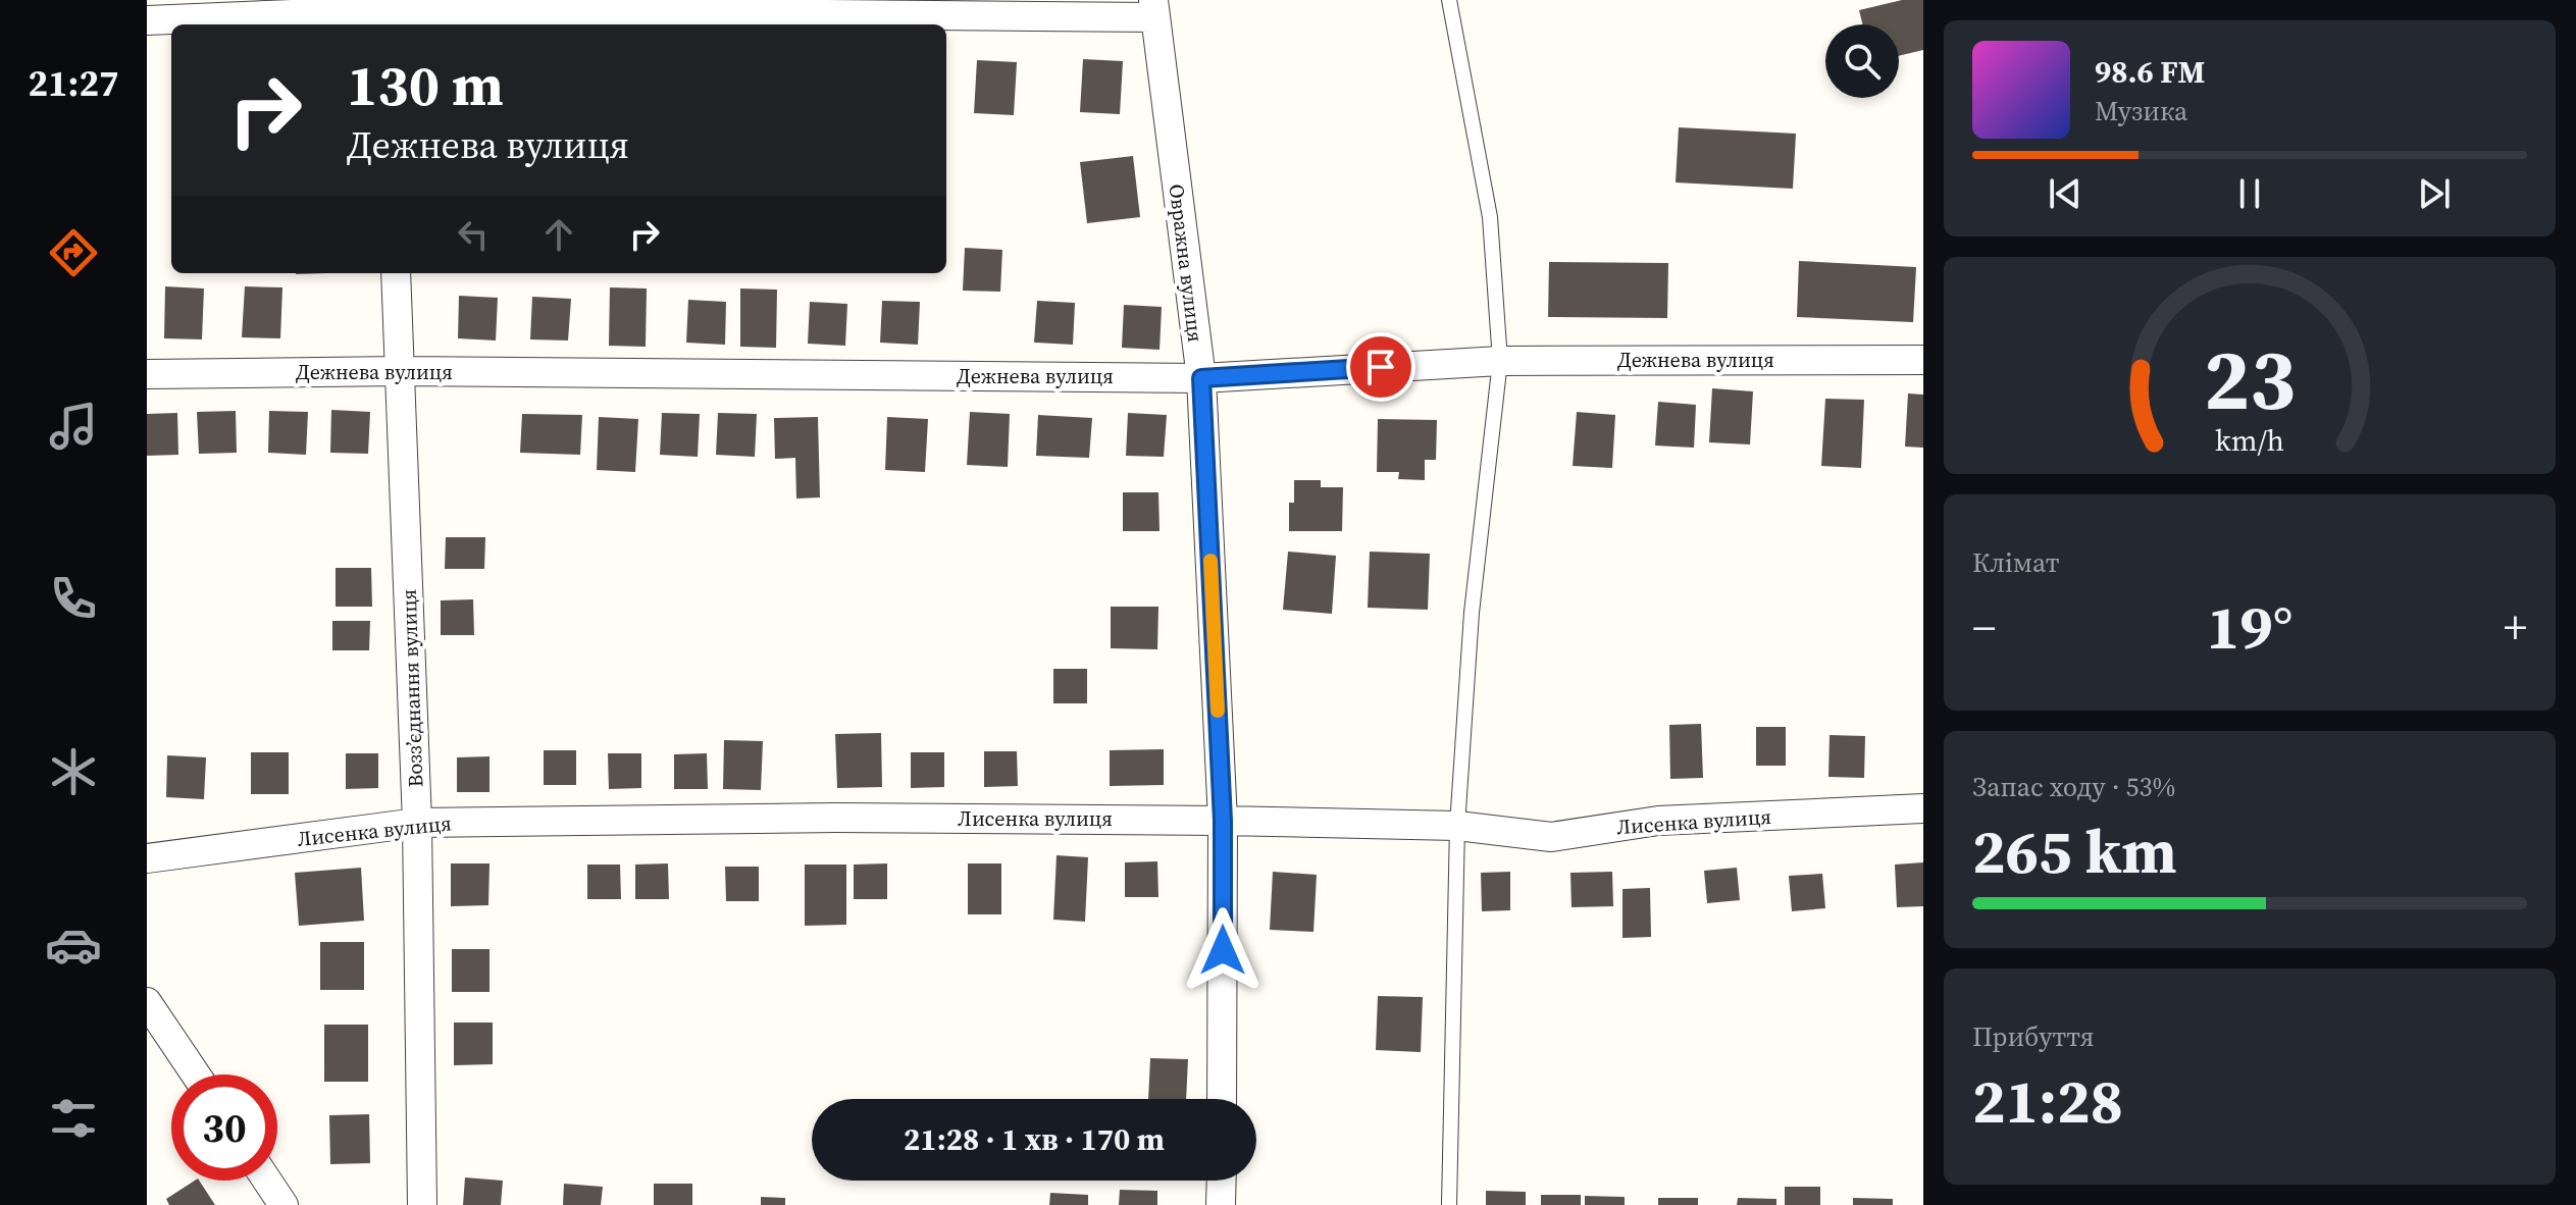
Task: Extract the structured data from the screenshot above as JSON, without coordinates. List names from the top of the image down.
{
  "streets": {
    "street": [
      "Овражна вулиця",
      "Дежнева вулиця",
      "Возз’єднання вулиця",
      "Лисенка вулиця"
    ]
  },
  "crossings": [
    ["Овражна вулиця", "Дежнева вулиця"],
    ["Овражна вулиця", "Лисенка вулиця"],
    ["Дежнева вулиця", "Возз’єднання вулиця"],
    ["Возз’єднання вулиця", "Лисенка вулиця"]
  ],
  "page": {
    "tabs": "21:27",
    "turn": ["130 m", "Дежнева вулиця"],
    "song": ["98.6 FM", "Музика"],
    "tile": [
      "Клімат",
      ["Запас ходу · 53%", "265 km"],
      ["Прибуття", "21:28"]
    ],
    "heat": ["−", "19°", "+"],
    "limit": "30",
    "trip": "21:28 · 1 хв · 170 m",
    "gauge": ["23", "km/h"]
  }
}
